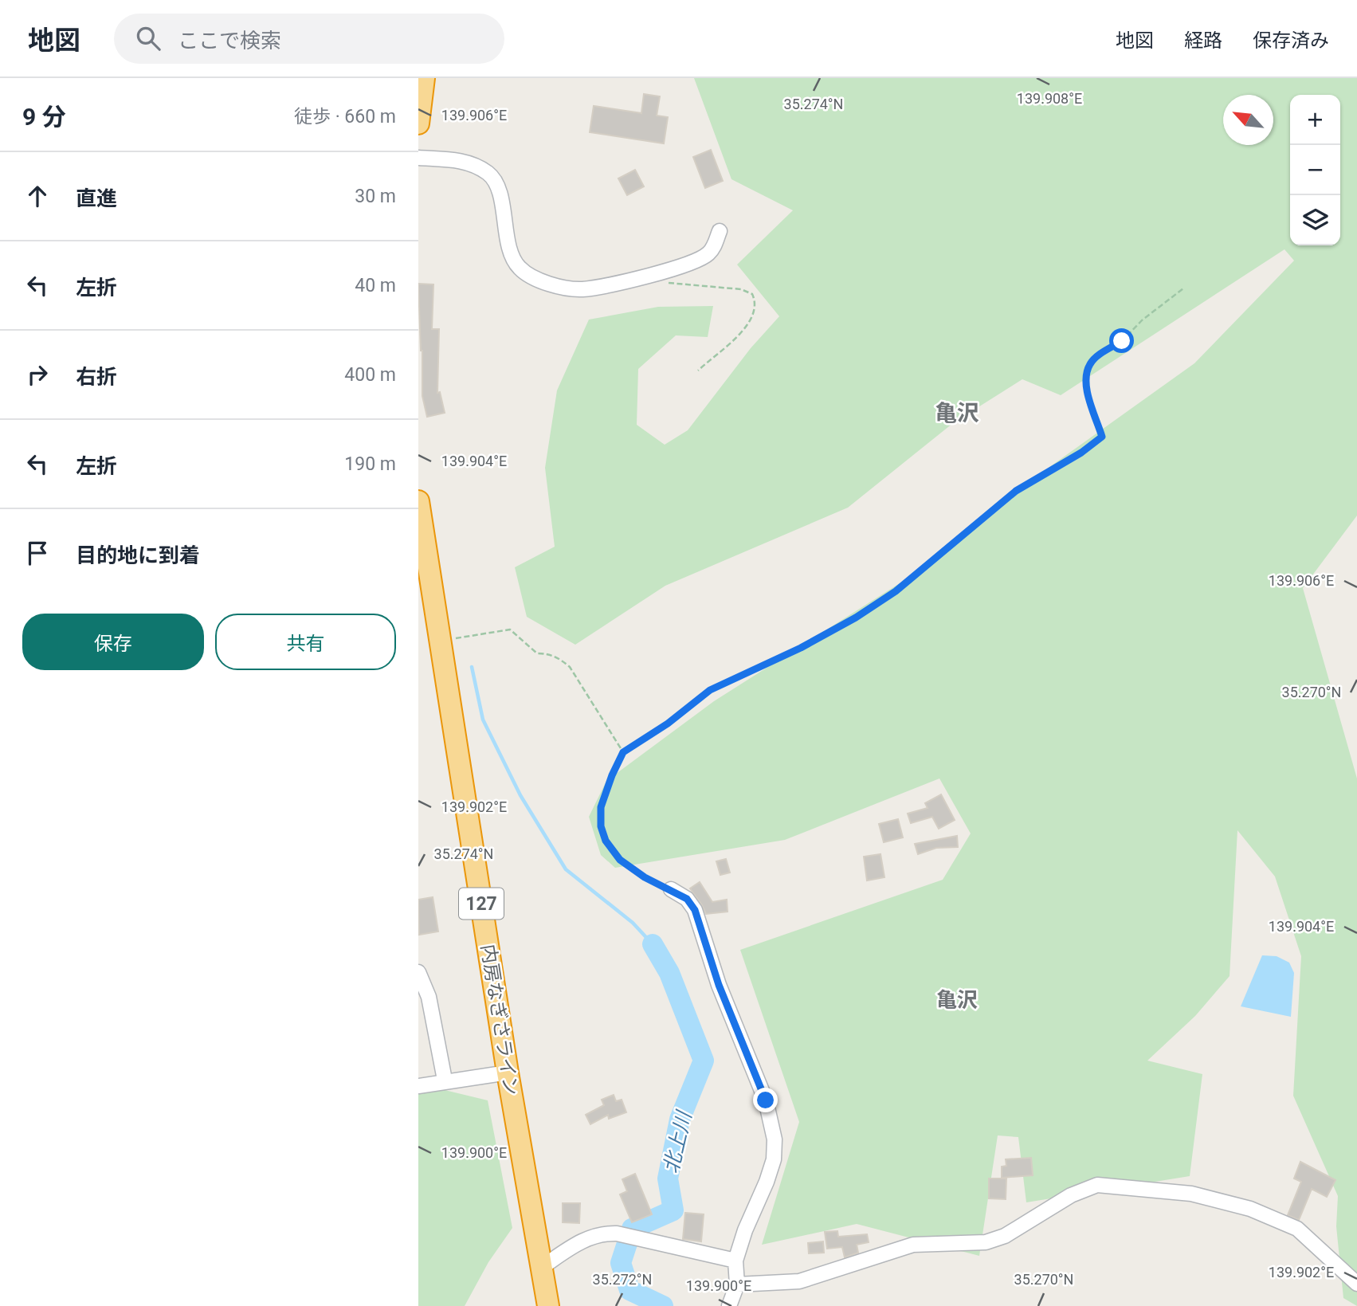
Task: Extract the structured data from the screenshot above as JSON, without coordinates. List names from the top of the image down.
{
  "streets": {
    "highway": ["127", "内房なぎさライン"]
  },
  "districts": ["亀沢", "亀沢"],
  "water": ["北上川"],
  "north": "top left",
  "page": {
    "header": "地図",
    "search": "ここで検索",
    "nav": ["地図", "経路", "保存済み"],
    "heading": ["9 分", "徒歩 · 660 m"],
    "map_buttons": ["+", "−"],
    "list": [
      ["直進", "30 m"],
      ["左折", "40 m"],
      ["右折", "400 m"],
      ["左折", "190 m"],
      "目的地に到着"
    ],
    "buttons": ["保存", "共有"]
  },
  "coordinates": [
    "139.908°E",
    "35.274°N",
    "139.906°E",
    "139.904°E",
    "35.270°N",
    "139.902°E",
    "139.900°E",
    "35.272°N"
  ]
}
